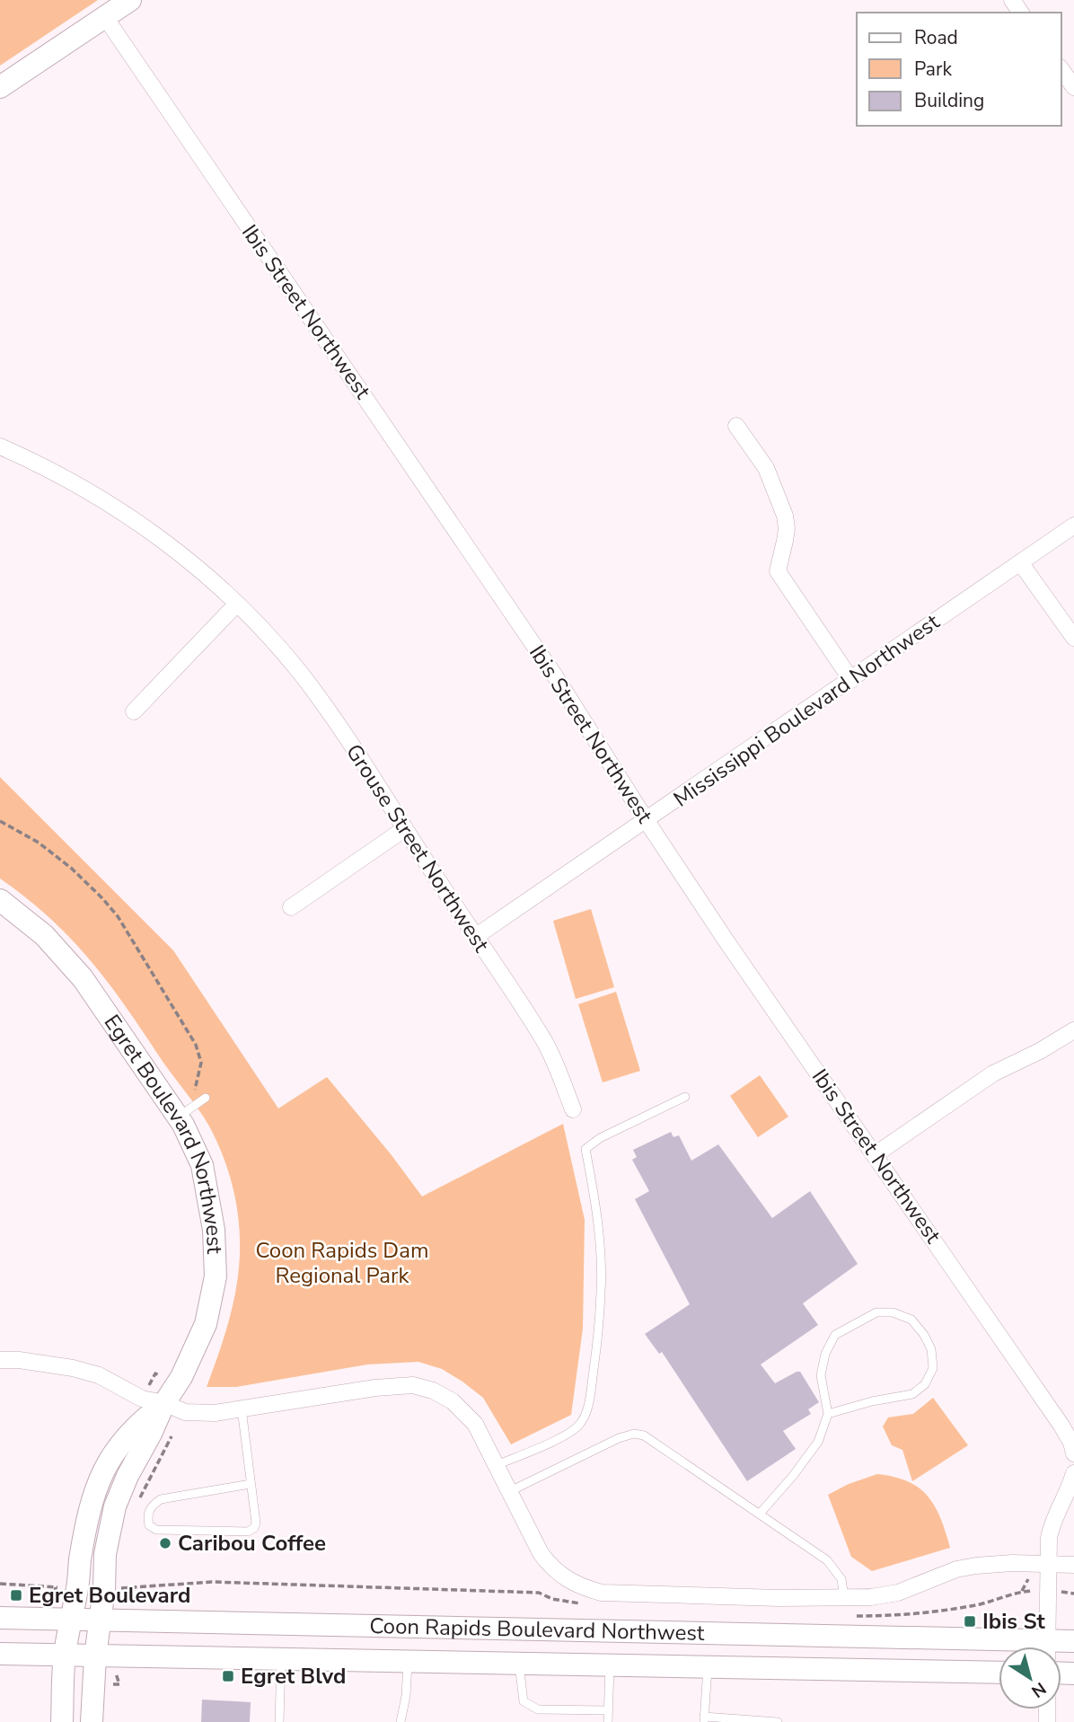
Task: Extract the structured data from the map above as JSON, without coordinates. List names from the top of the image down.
{
  "streets": {
    "main road": ["Egret Boulevard Northwest", "Coon Rapids Boulevard Northwest"],
    "street": ["Ibis Street Northwest", "Mississippi Boulevard Northwest", "Grouse Street Northwest"]
  },
  "crossings": [
    ["Ibis Street Northwest", "Mississippi Boulevard Northwest"],
    ["Mississippi Boulevard Northwest", "Grouse Street Northwest"],
    ["Egret Boulevard Northwest", "Coon Rapids Boulevard Northwest"]
  ],
  "parks": ["Coon Rapids Dam Regional Park"],
  "places": {
    "other": ["Caribou Coffee"],
    "transit": ["Egret Boulevard", "Ibis St", "Egret Blvd"]
  },
  "legend": ["Road", "Park", "Building"],
  "north": "bottom right"
}
